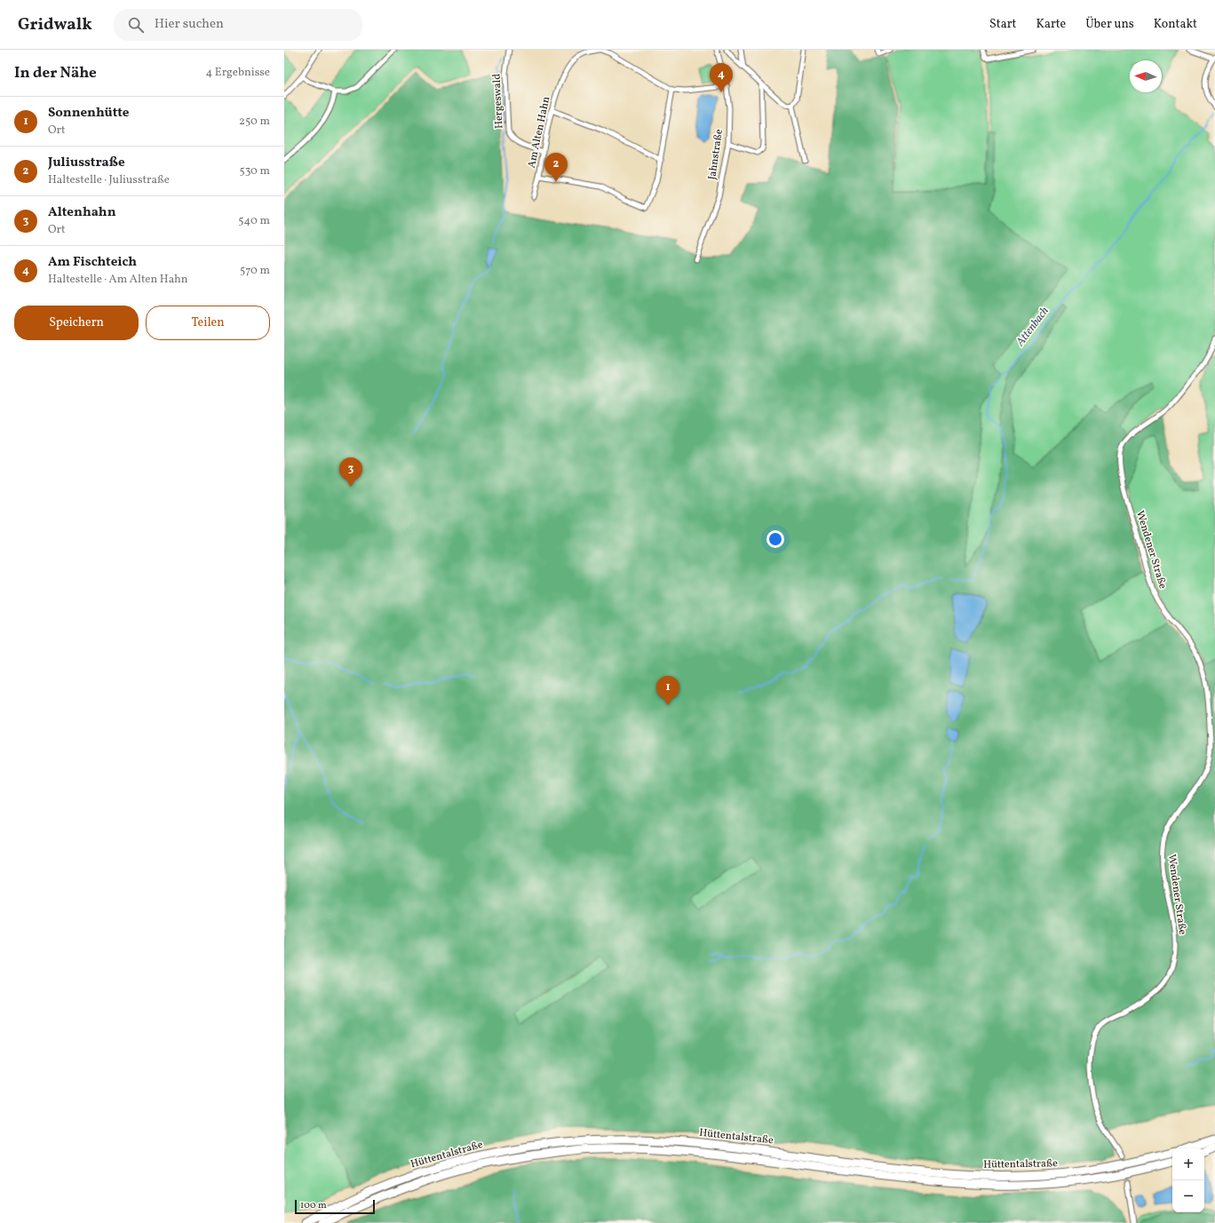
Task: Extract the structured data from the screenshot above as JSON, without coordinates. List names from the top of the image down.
{
  "streets": {
    "highway": ["Hüttentalstraße"],
    "street": [
      "Hergeswald",
      "Am Alten Hahn",
      "Jahnstraße",
      "Wendener Straße"
    ]
  },
  "crossings": [
    ["Hergeswald", "Am Alten Hahn"],
    ["Am Alten Hahn", "Jahnstraße"]
  ],
  "water": ["Attenbach"],
  "scale_bar": "100 m",
  "north": "left",
  "page": {
    "header": "Gridwalk",
    "search": "Hier suchen",
    "nav": [
      "Start",
      "Karte",
      "Über uns",
      "Kontakt"
    ],
    "heading": ["In der Nähe", "4 Ergebnisse"],
    "pins": [
      "4",
      "2",
      "3",
      "1"
    ],
    "list": [
      {
        "mark": "1",
        "name": "Sonnenhütte",
        "note": "Ort",
        "value": "250 m"
      },
      {
        "mark": "2",
        "name": "Juliusstraße",
        "note": "Haltestelle · Juliusstraße",
        "value": "530 m"
      },
      {
        "mark": "3",
        "name": "Altenhahn",
        "note": "Ort",
        "value": "540 m"
      },
      {
        "mark": "4",
        "name": "Am Fischteich",
        "note": "Haltestelle · Am Alten Hahn",
        "value": "570 m"
      }
    ],
    "buttons": ["Speichern", "Teilen"],
    "map_buttons": ["+", "−"],
    "scale": "100 m"
  }
}
